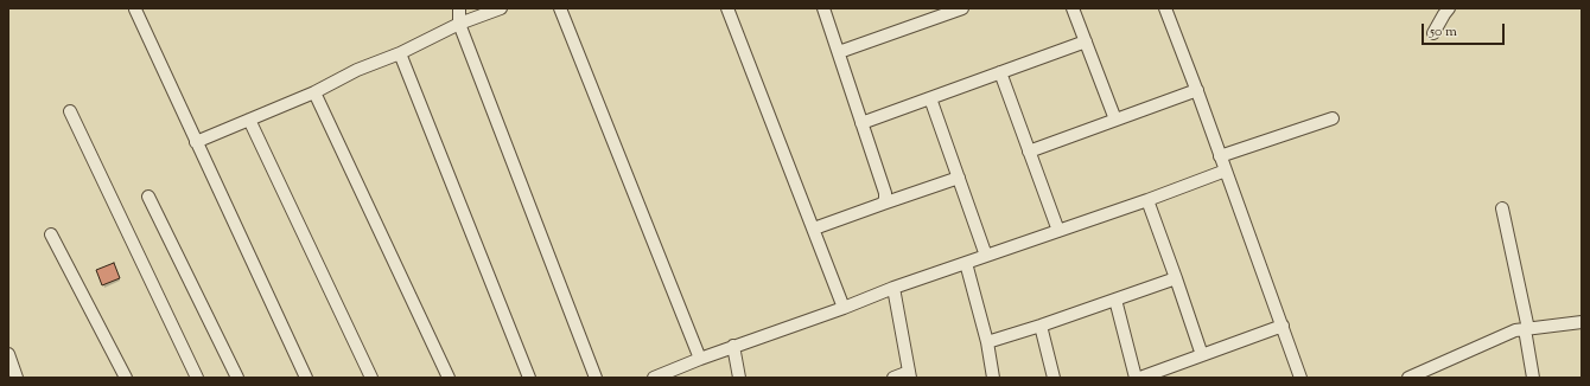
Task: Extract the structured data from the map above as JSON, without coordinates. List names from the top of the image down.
{
  "scale_bar": "50 m"
}
